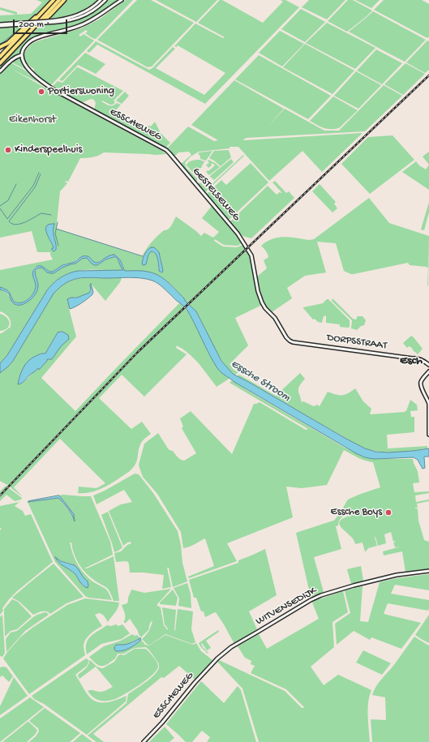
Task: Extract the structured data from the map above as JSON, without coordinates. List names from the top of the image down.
{
  "streets": {
    "street": [
      "ESSCHEWEG",
      "GESTELSEWEG",
      "DORPSSTRAAT",
      "WITVENSEDIJK"
    ]
  },
  "crossings": [
    ["ESSCHEWEG", "GESTELSEWEG"],
    ["ESSCHEWEG", "WITVENSEDIJK"],
    ["GESTELSEWEG", "DORPSSTRAAT"]
  ],
  "districts": ["Esch"],
  "water": ["Essche Stroom"],
  "parks": ["Eikenhorst"],
  "places": ["Portierswoning", "Kinderspeelhuis", "Essche Boys"],
  "scale_bar": "200 m"
}
